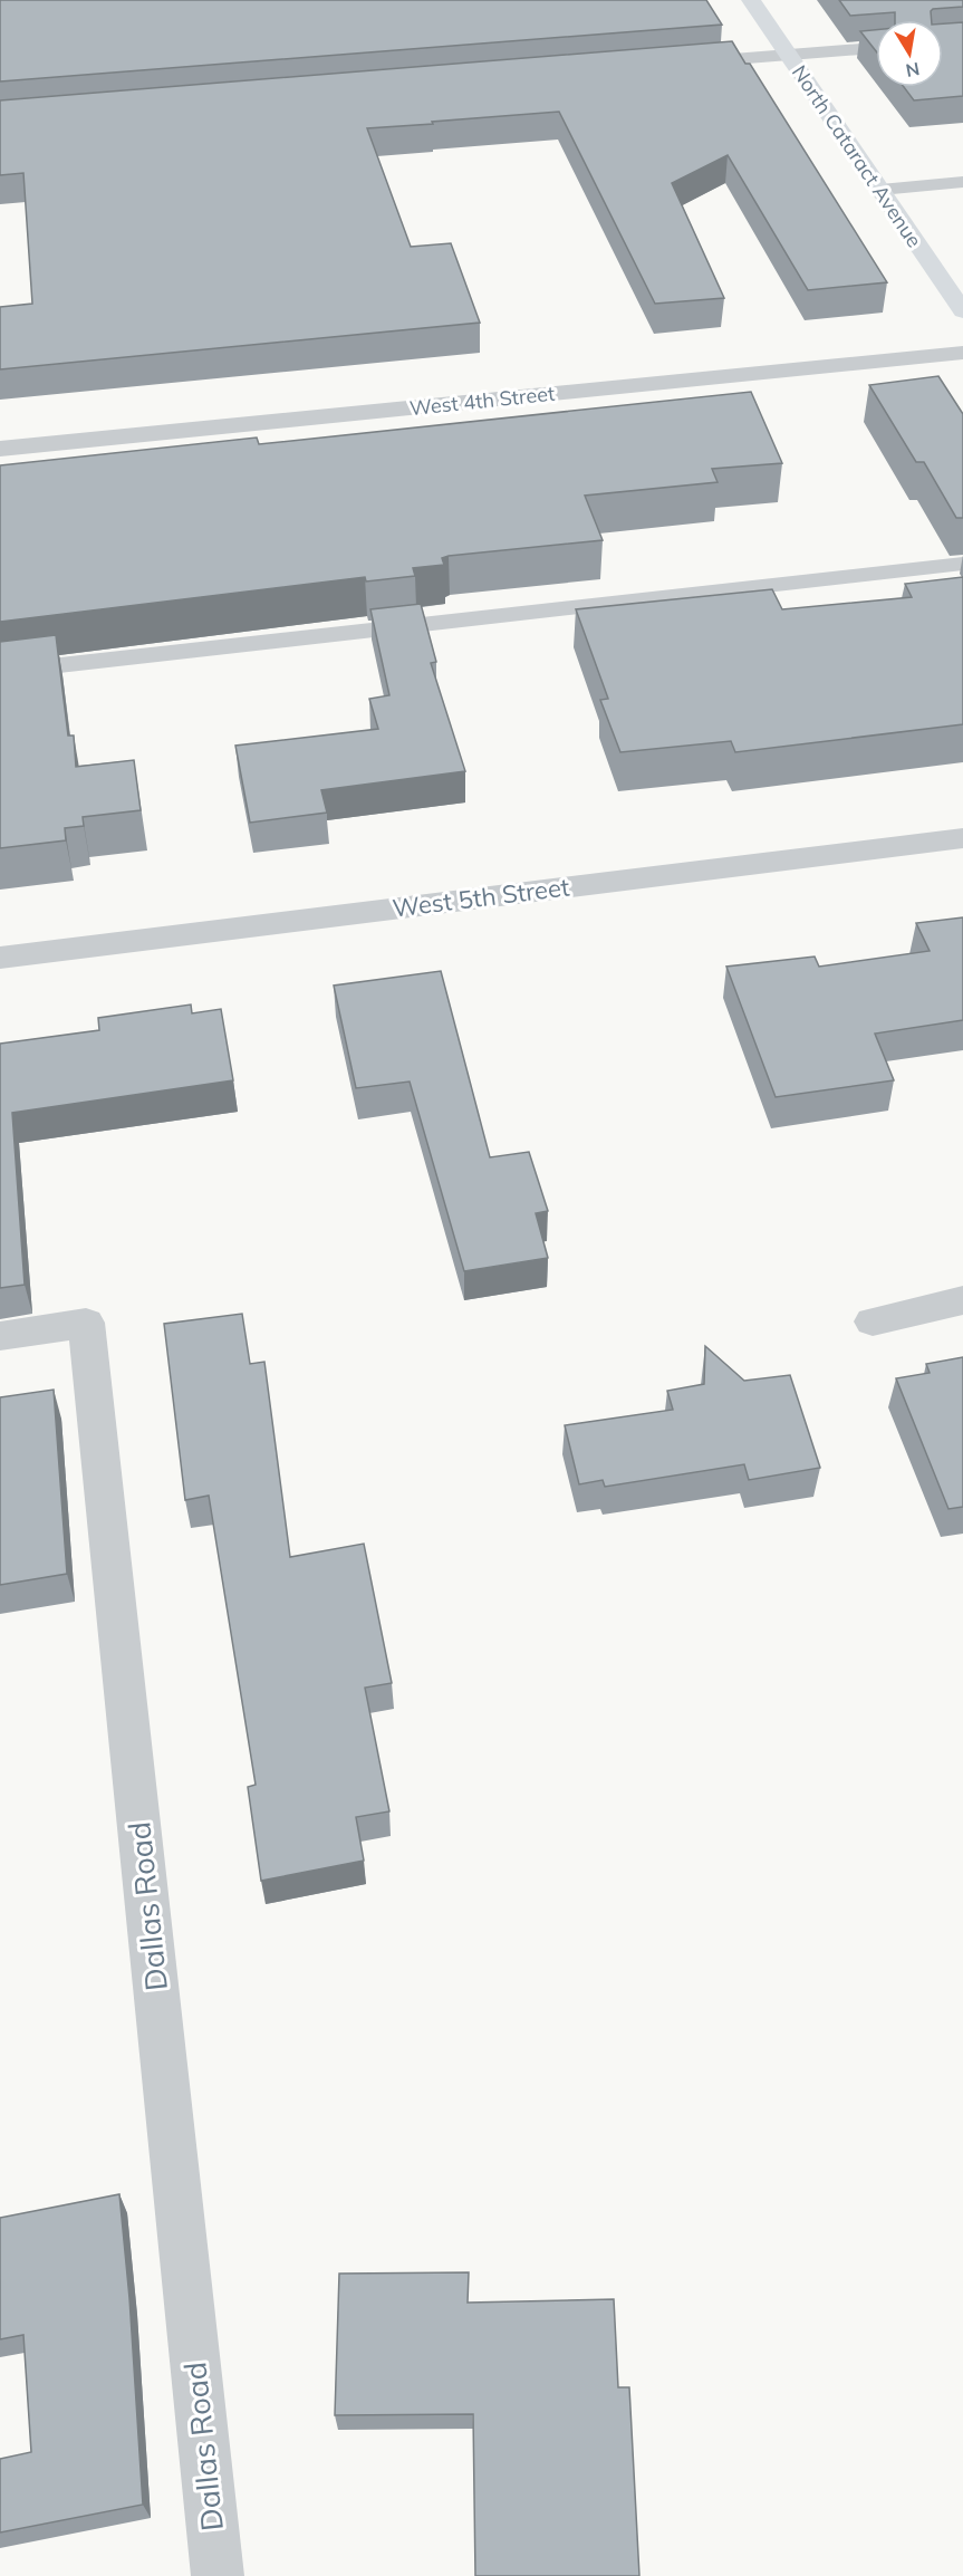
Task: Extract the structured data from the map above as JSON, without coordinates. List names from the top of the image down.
{
  "streets": {
    "street": [
      "North Cataract Avenue",
      "West 4th Street",
      "West 5th Street",
      "Dallas Road"
    ]
  },
  "north": "bottom"
}
